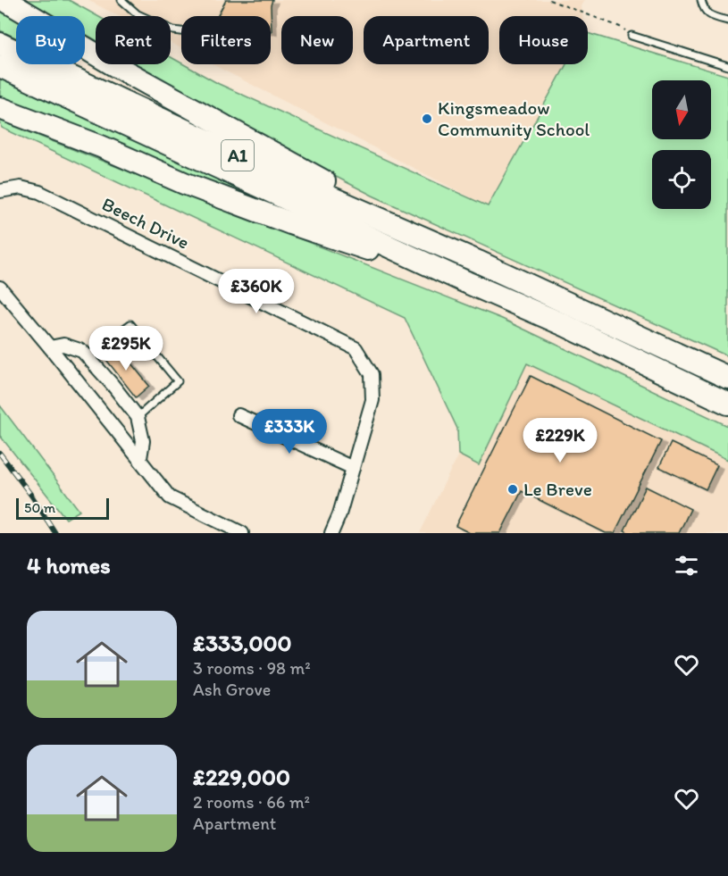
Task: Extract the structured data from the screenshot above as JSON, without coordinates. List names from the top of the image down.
{
  "streets": {
    "highway": ["A1"],
    "street": ["Beech Drive"]
  },
  "places": ["Kingsmeadow Community School", "Le Breve"],
  "scale_bar": "50 m",
  "north": "bottom",
  "page": {
    "chip": [
      "Buy",
      "Rent",
      "Filters",
      "New",
      "Apartment",
      "House"
    ],
    "price": [
      "£360K",
      "£295K",
      "£333K",
      "£229K"
    ],
    "scale": "50 m",
    "heading": "4 homes",
    "list": [
      {
        "name": "£333,000",
        "note": "3 rooms · 98 m² · Ash Grove"
      },
      {
        "name": "£229,000",
        "note": "2 rooms · 66 m² · Apartment"
      }
    ]
  }
}
